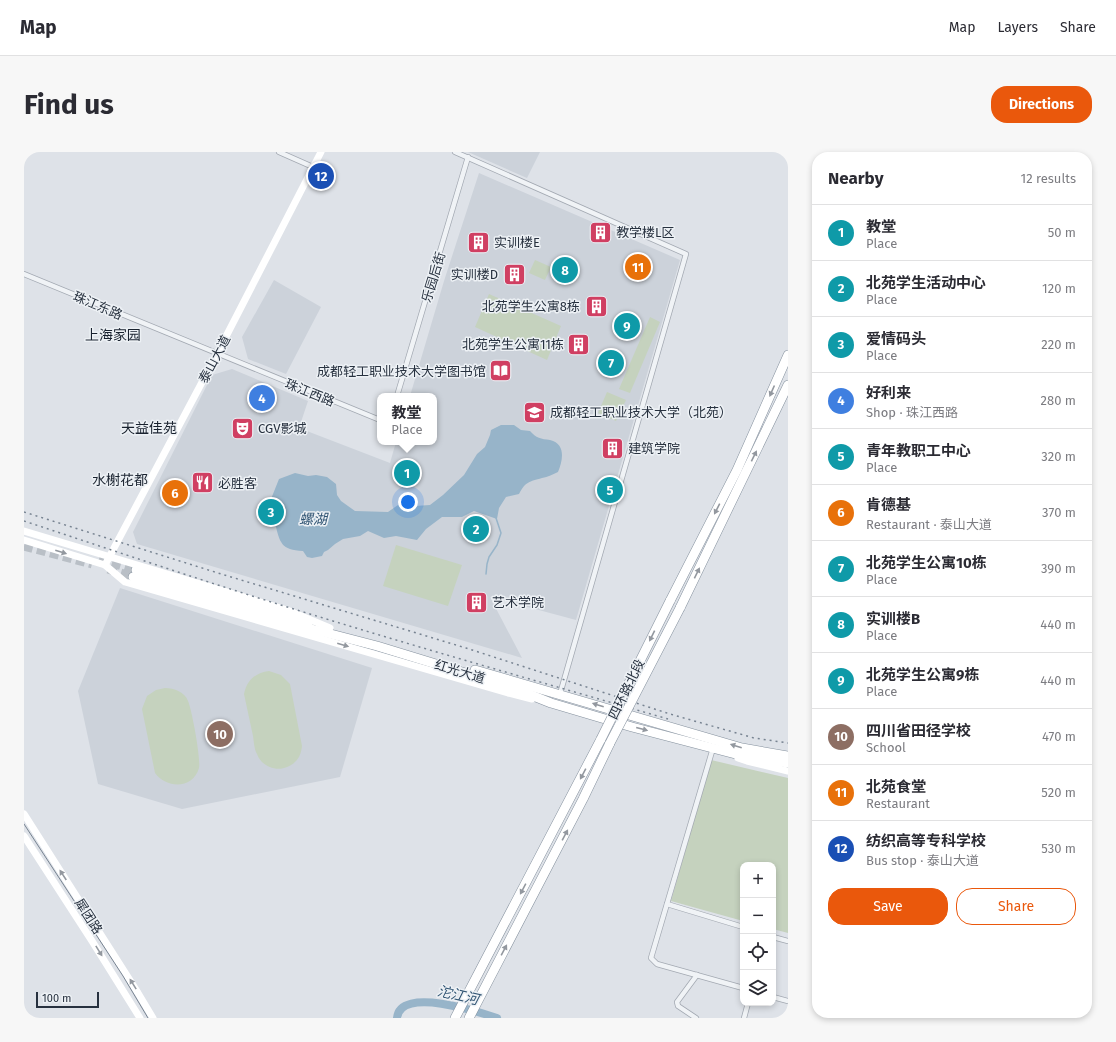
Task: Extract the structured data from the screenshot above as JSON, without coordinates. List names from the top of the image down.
{
  "streets": {
    "highway": ["红光大道", "四环路北段"],
    "main road": ["泰山大道", "犀团路"],
    "street": ["乐园后街", "珠江东路", "珠江西路"]
  },
  "crossings": [
    ["珠江东路", "泰山大道"],
    ["珠江东路", "珠江西路"],
    ["泰山大道", "珠江西路"]
  ],
  "districts": ["上海家园", "天益佳苑", "水榭花都"],
  "water": ["螺湖", "沱江河"],
  "places": {
    "building": [
      "教学楼L区",
      "实训楼E",
      "实训楼D",
      "北苑学生公寓8栋",
      "北苑学生公寓11栋",
      "建筑学院",
      "艺术学院"
    ],
    "library": ["成都轻工职业技术大学图书馆"],
    "school or university": ["成都轻工职业技术大学（北苑）"],
    "theatre": ["CGV影城"],
    "restaurant": ["必胜客"]
  },
  "scale_bar": "100 m",
  "page": {
    "header": "Map",
    "nav": ["Map", "Layers", "Share"],
    "buttons": [
      "Directions",
      ["Save", "Share"]
    ],
    "title": "Find us",
    "heading": ["Nearby", "12 results"],
    "pins": [
      "12",
      "11",
      "8",
      "9",
      "7",
      "4",
      "1",
      "5",
      "6",
      "3",
      "2",
      "10"
    ],
    "list": [
      {
        "mark": "1",
        "name": "教堂",
        "note": "Place",
        "value": "50 m"
      },
      {
        "mark": "2",
        "name": "北苑学生活动中心",
        "note": "Place",
        "value": "120 m"
      },
      {
        "mark": "3",
        "name": "爱情码头",
        "note": "Place",
        "value": "220 m"
      },
      {
        "mark": "4",
        "name": "好利来",
        "note": "Shop · 珠江西路",
        "value": "280 m"
      },
      {
        "mark": "5",
        "name": "青年教职工中心",
        "note": "Place",
        "value": "320 m"
      },
      {
        "mark": "6",
        "name": "肯德基",
        "note": "Restaurant · 泰山大道",
        "value": "370 m"
      },
      {
        "mark": "7",
        "name": "北苑学生公寓10栋",
        "note": "Place",
        "value": "390 m"
      },
      {
        "mark": "8",
        "name": "实训楼B",
        "note": "Place",
        "value": "440 m"
      },
      {
        "mark": "9",
        "name": "北苑学生公寓9栋",
        "note": "Place",
        "value": "440 m"
      },
      {
        "mark": "10",
        "name": "四川省田径学校",
        "note": "School",
        "value": "470 m"
      },
      {
        "mark": "11",
        "name": "北苑食堂",
        "note": "Restaurant",
        "value": "520 m"
      },
      {
        "mark": "12",
        "name": "纺织高等专科学校",
        "note": "Bus stop · 泰山大道",
        "value": "530 m"
      }
    ],
    "popup": ["教堂", "Place"],
    "map_buttons": ["+", "−"],
    "scale": "100 m"
  }
}
